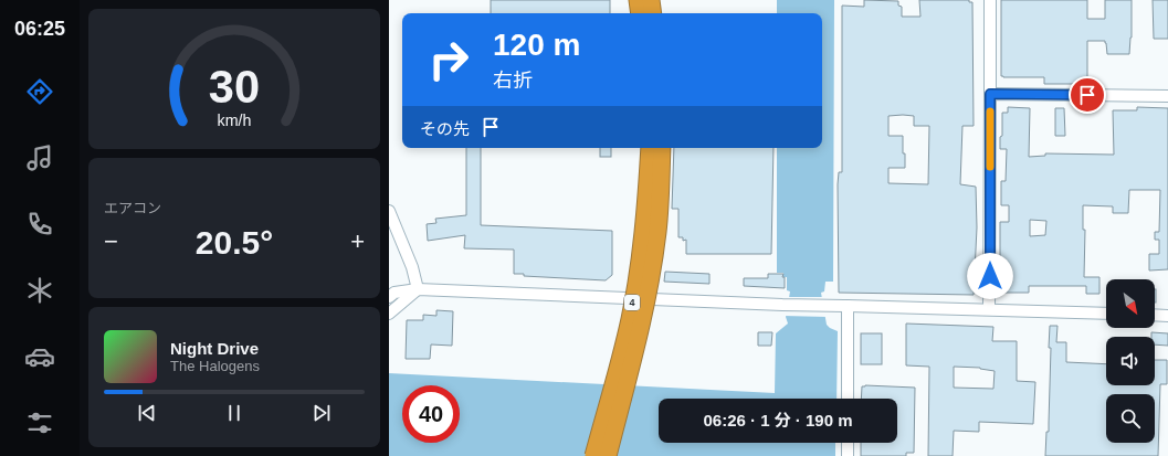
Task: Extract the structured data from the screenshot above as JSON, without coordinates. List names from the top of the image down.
{
  "streets": {
    "highway": ["4"]
  },
  "north": "bottom right",
  "page": {
    "tabs": "06:25",
    "turn": ["120 m", "右折"],
    "then": "その先",
    "tile": "エアコン",
    "heat": ["−", "20.5°", "+"],
    "song": ["Night Drive", "The Halogens"],
    "limit": "40",
    "trip": "06:26 · 1 分 · 190 m",
    "gauge": ["30", "km/h"]
  }
}
